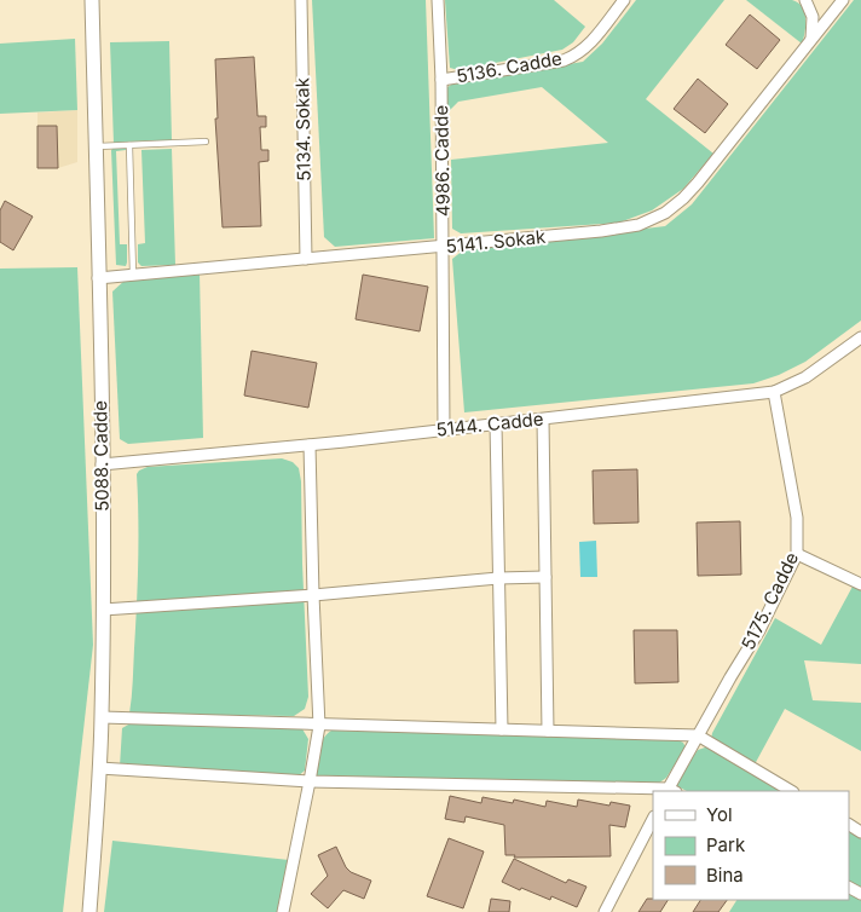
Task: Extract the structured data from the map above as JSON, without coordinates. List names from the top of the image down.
{
  "streets": {
    "street": [
      "5136. Cadde",
      "5134. Sokak",
      "4986. Cadde",
      "5141. Sokak",
      "5144. Cadde",
      "5088. Cadde",
      "5175. Cadde"
    ]
  },
  "crossings": [
    ["5136. Cadde", "4986. Cadde"],
    ["5134. Sokak", "5141. Sokak"],
    ["4986. Cadde", "5141. Sokak"],
    ["4986. Cadde", "5144. Cadde"],
    ["5141. Sokak", "5088. Cadde"],
    ["5144. Cadde", "5088. Cadde"],
    ["5144. Cadde", "5175. Cadde"]
  ],
  "legend": ["Yol", "Park", "Bina"]
}
